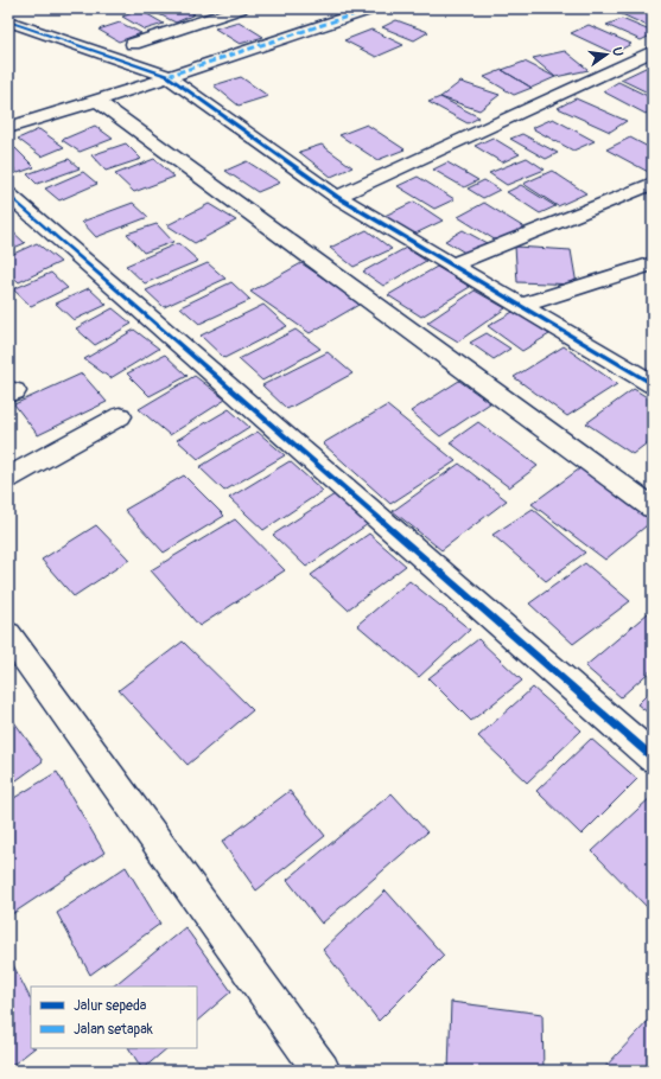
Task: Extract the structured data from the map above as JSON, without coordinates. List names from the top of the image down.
{
  "legend": ["Jalur sepeda", "Jalan setapak"],
  "north": "right"
}
